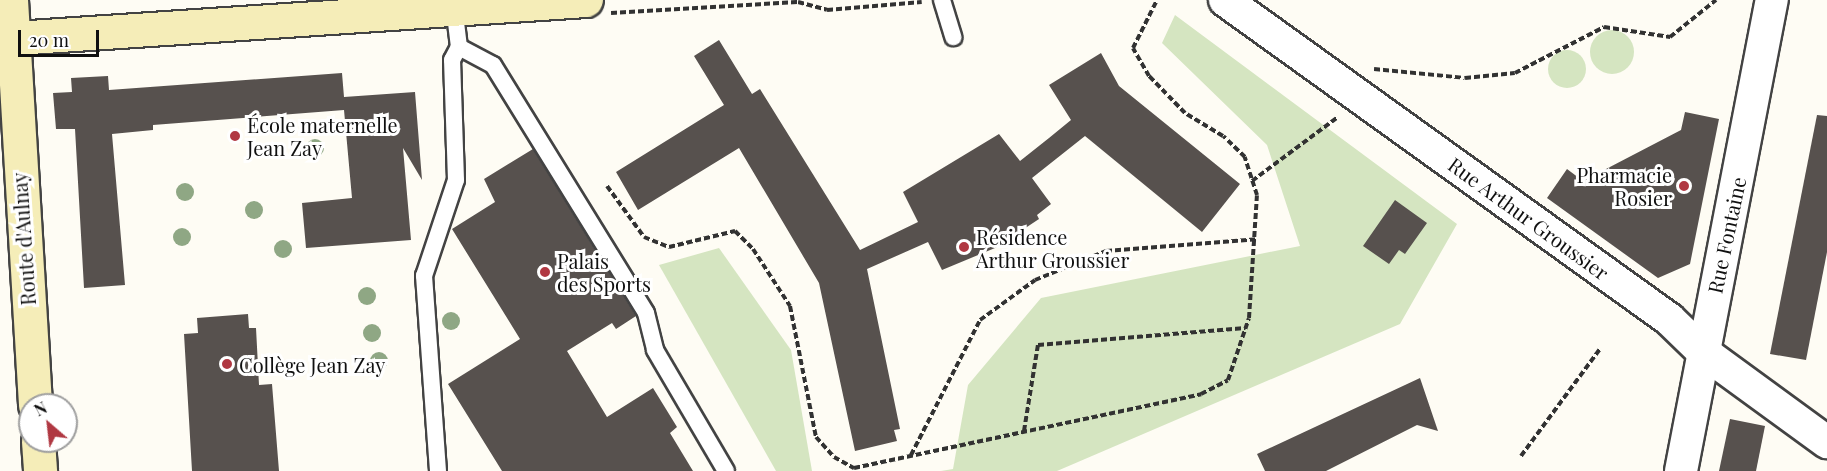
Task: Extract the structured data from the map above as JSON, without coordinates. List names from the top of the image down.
{
  "streets": {
    "street": ["Rue Arthur Groussier", "Rue Fontaine", "Route d'Aulnay"]
  },
  "crossings": [
    ["Rue Arthur Groussier", "Rue Fontaine"]
  ],
  "places": [
    "École maternelle Jean Zay",
    "Pharmacie Rosier",
    "Résidence Arthur Groussier",
    "Palais des Sports",
    "Collège Jean Zay"
  ],
  "scale_bar": "20 m",
  "north": "top left"
}
